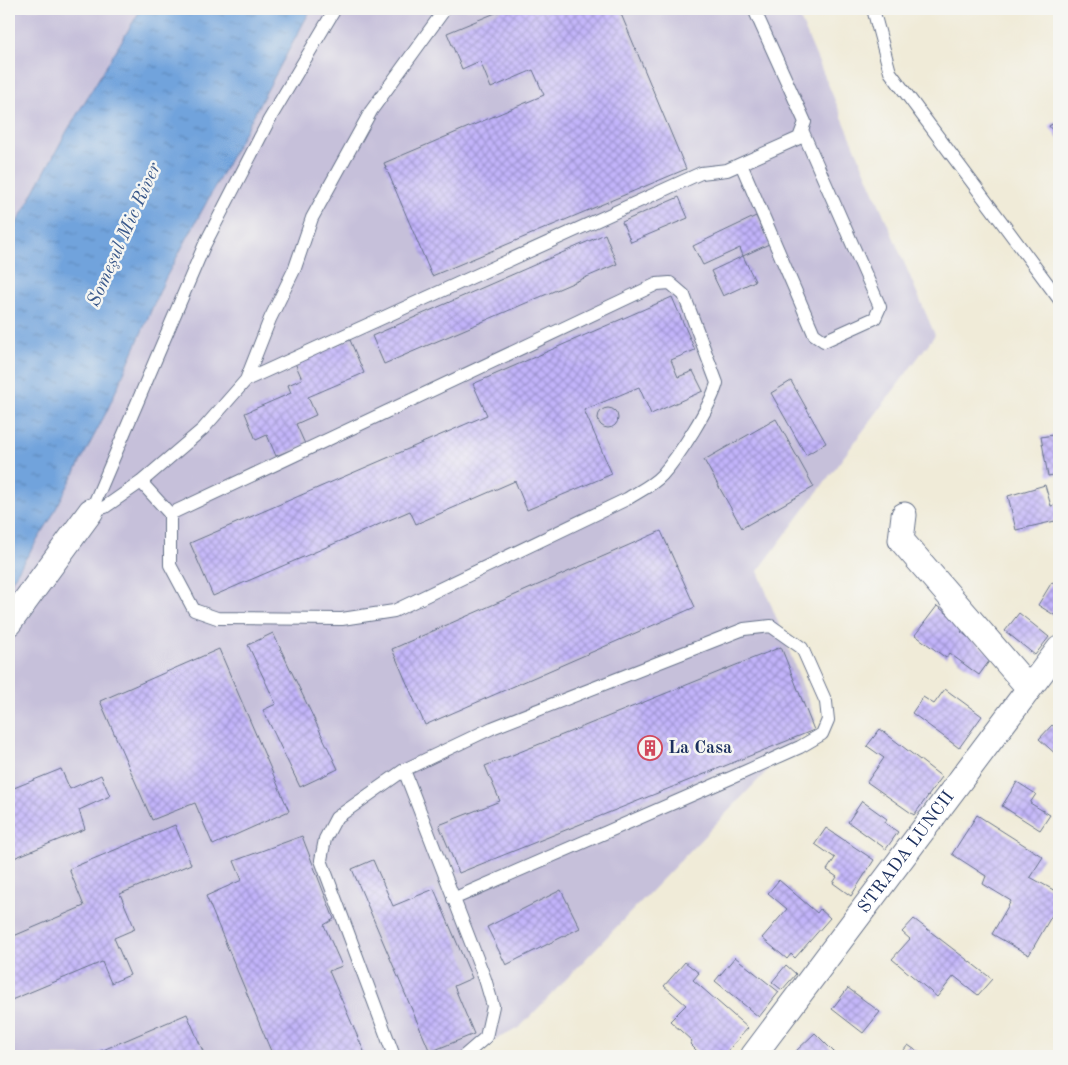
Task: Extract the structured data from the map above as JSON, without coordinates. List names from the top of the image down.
{
  "streets": {
    "street": ["STRADA LUNCII"]
  },
  "water": ["Someşul Mic River"],
  "places": {
    "building": ["La Casa"]
  }
}
